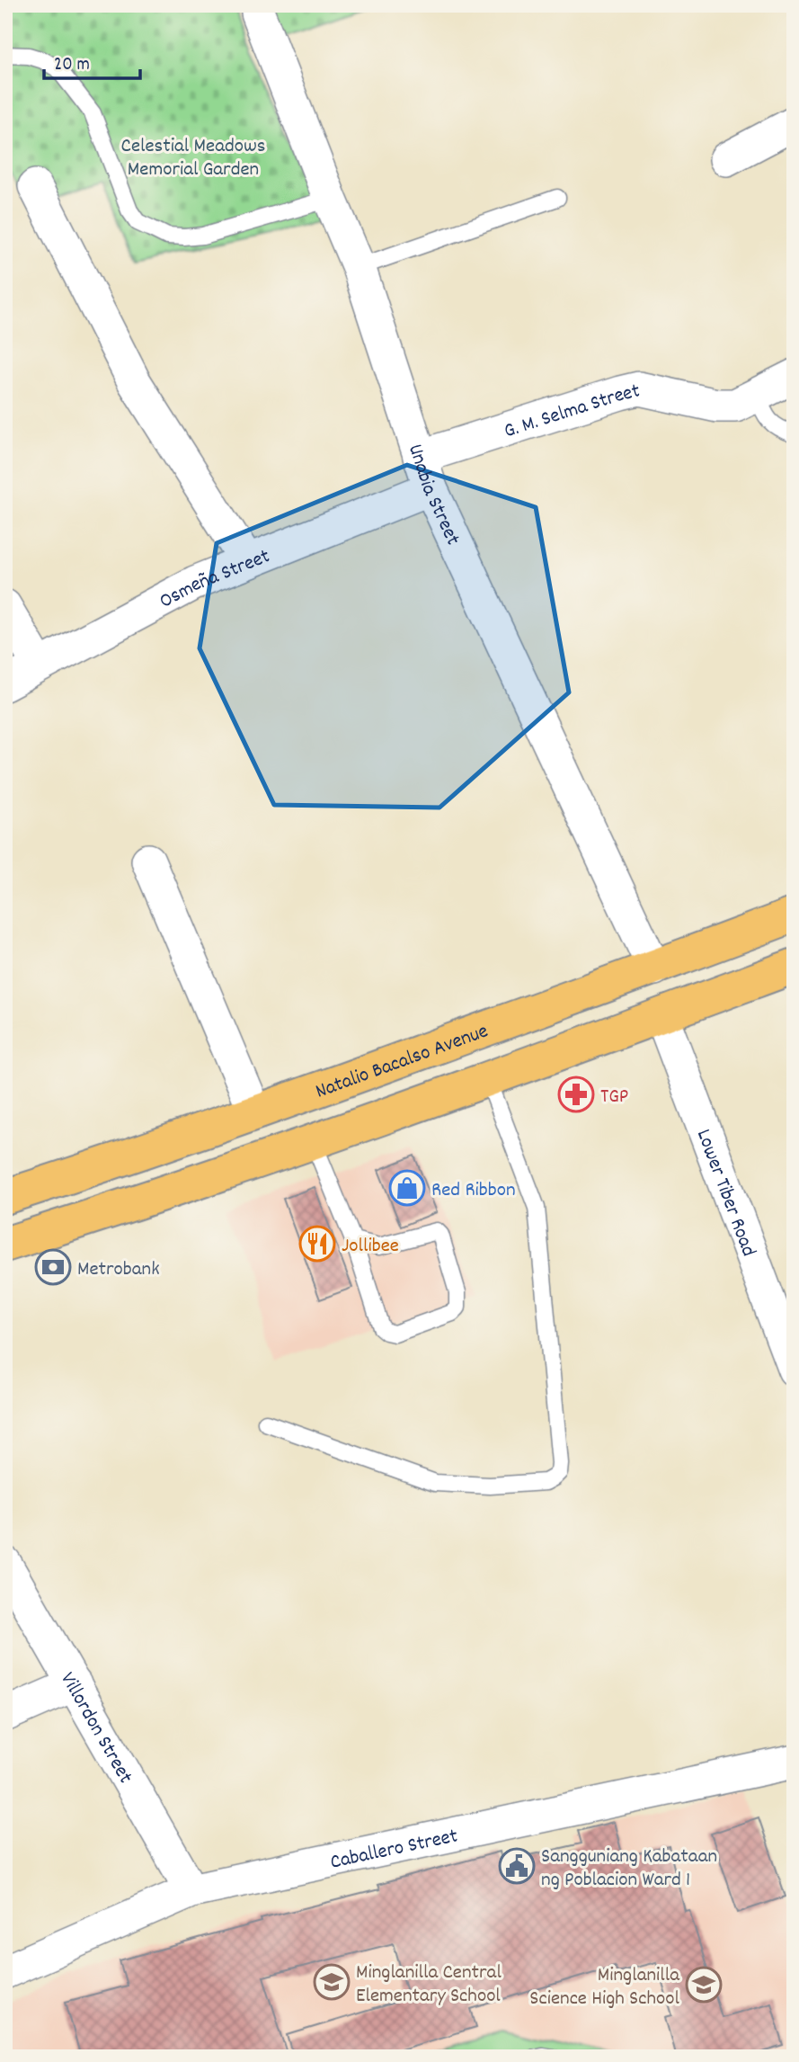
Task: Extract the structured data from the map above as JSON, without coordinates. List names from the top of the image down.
{
  "streets": {
    "highway": ["Natalio Bacalso Avenue"],
    "street": [
      "G. M. Selma Street",
      "Unabia Street",
      "Osmeña Street",
      "Lower Tiber Road",
      "Villordon Street",
      "Caballero Street"
    ]
  },
  "crossings": [
    ["G. M. Selma Street", "Unabia Street"],
    ["Unabia Street", "Osmeña Street"],
    ["Unabia Street", "Natalio Bacalso Avenue"],
    ["Villordon Street", "Caballero Street"]
  ],
  "parks": ["Celestial Meadows Memorial Garden"],
  "places": {
    "pharmacy": ["TGP"],
    "shop": ["Red Ribbon"],
    "restaurant": ["Jollibee"],
    "bank": ["Metrobank"],
    "public building": ["Sangguniang Kabataan ng Poblacion Ward 1"],
    "school or university": ["Minglanilla Central Elementary School", "Minglanilla Science High School"]
  },
  "scale_bar": "20 m"
}
